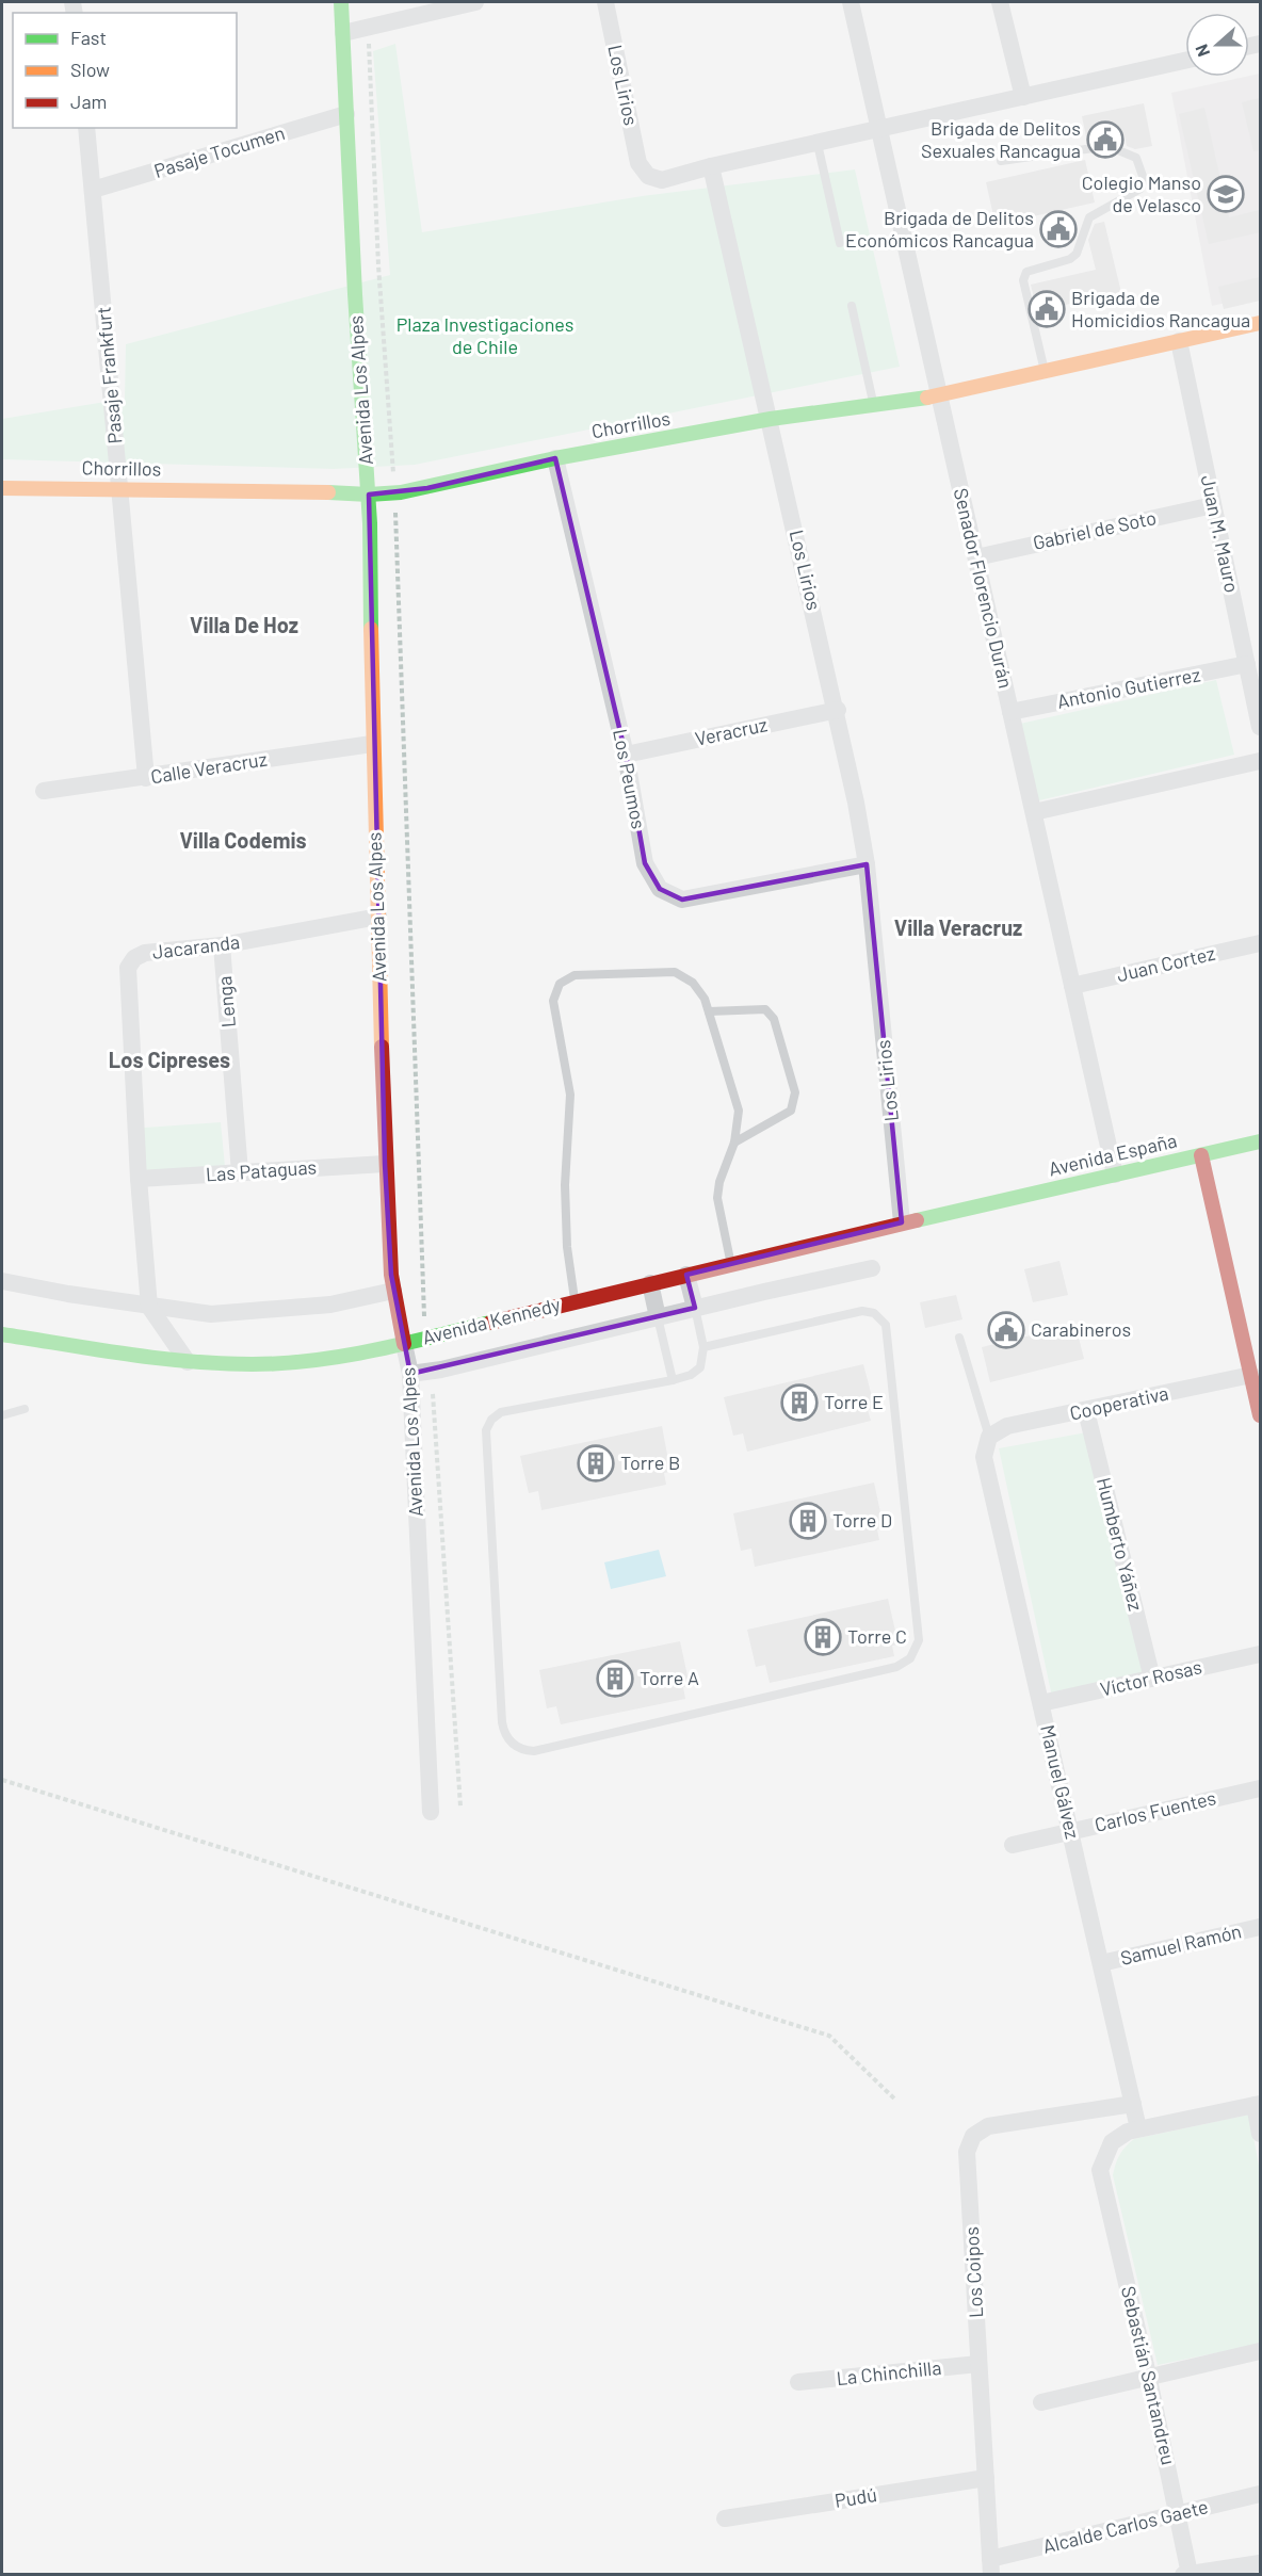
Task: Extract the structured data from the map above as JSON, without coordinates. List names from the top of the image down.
{
  "streets": {
    "street": [
      "Los Lirios",
      "Pasaje Tocumen",
      "Pasaje Frankfurt",
      "Avenida Los Alpes",
      "Chorrillos",
      "Gabriel de Soto",
      "Juan M. Mauro",
      "Senador Florencio Durán",
      "Antonio Gutierrez",
      "Veracruz",
      "Calle Veracruz",
      "Los Peumos",
      "Jacaranda",
      "Juan Cortez",
      "Lenga",
      "Avenida España",
      "Las Pataguas",
      "Avenida Kennedy",
      "Cooperativa",
      "Humberto Yáñez",
      "Víctor Rosas",
      "Manuel Gálvez",
      "Carlos Fuentes",
      "Samuel Ramón",
      "Los Coipos",
      "La Chinchilla",
      "Sebastián Santandreu",
      "Pudú",
      "Alcalde Carlos Gaete"
    ]
  },
  "crossings": [
    ["Los Lirios", "Chorrillos"],
    ["Los Lirios", "Veracruz"],
    ["Los Lirios", "Los Peumos"],
    ["Los Lirios", "Avenida Kennedy"],
    ["Pasaje Tocumen", "Pasaje Frankfurt"],
    ["Pasaje Tocumen", "Avenida Los Alpes"],
    ["Pasaje Frankfurt", "Chorrillos"],
    ["Pasaje Frankfurt", "Calle Veracruz"],
    ["Avenida Los Alpes", "Chorrillos"],
    ["Avenida Los Alpes", "Calle Veracruz"],
    ["Avenida Los Alpes", "Jacaranda"],
    ["Avenida Los Alpes", "Las Pataguas"],
    ["Avenida Los Alpes", "Avenida Kennedy"],
    ["Chorrillos", "Juan M. Mauro"],
    ["Chorrillos", "Senador Florencio Durán"],
    ["Chorrillos", "Los Peumos"],
    ["Gabriel de Soto", "Juan M. Mauro"],
    ["Gabriel de Soto", "Senador Florencio Durán"],
    ["Juan M. Mauro", "Antonio Gutierrez"],
    ["Senador Florencio Durán", "Antonio Gutierrez"],
    ["Senador Florencio Durán", "Juan Cortez"],
    ["Senador Florencio Durán", "Avenida España"],
    ["Veracruz", "Los Peumos"],
    ["Jacaranda", "Lenga"],
    ["Jacaranda", "Las Pataguas"],
    ["Lenga", "Las Pataguas"],
    ["Avenida España", "Avenida Kennedy"],
    ["Cooperativa", "Humberto Yáñez"],
    ["Cooperativa", "Manuel Gálvez"],
    ["Humberto Yáñez", "Víctor Rosas"],
    ["Víctor Rosas", "Manuel Gálvez"],
    ["Manuel Gálvez", "Carlos Fuentes"],
    ["Manuel Gálvez", "Samuel Ramón"],
    ["Manuel Gálvez", "Los Coipos"],
    ["Manuel Gálvez", "Sebastián Santandreu"],
    ["Los Coipos", "La Chinchilla"],
    ["Los Coipos", "Pudú"],
    ["Los Coipos", "Alcalde Carlos Gaete"],
    ["Sebastián Santandreu", "Alcalde Carlos Gaete"]
  ],
  "districts": [
    "Villa De Hoz",
    "Villa Codemis",
    "Villa Veracruz",
    "Los Cipreses"
  ],
  "parks": ["Plaza Investigaciones de Chile"],
  "places": {
    "public building": [
      "Brigada de Delitos Sexuales Rancagua",
      "Brigada de Delitos Económicos Rancagua",
      "Brigada de Homicidios Rancagua",
      "Carabineros"
    ],
    "school or university": ["Colegio Manso de Velasco"],
    "building": [
      "Torre E",
      "Torre B",
      "Torre D",
      "Torre C",
      "Torre A"
    ]
  },
  "legend": ["Fast", "Slow", "Jam"],
  "north": "left"
}
